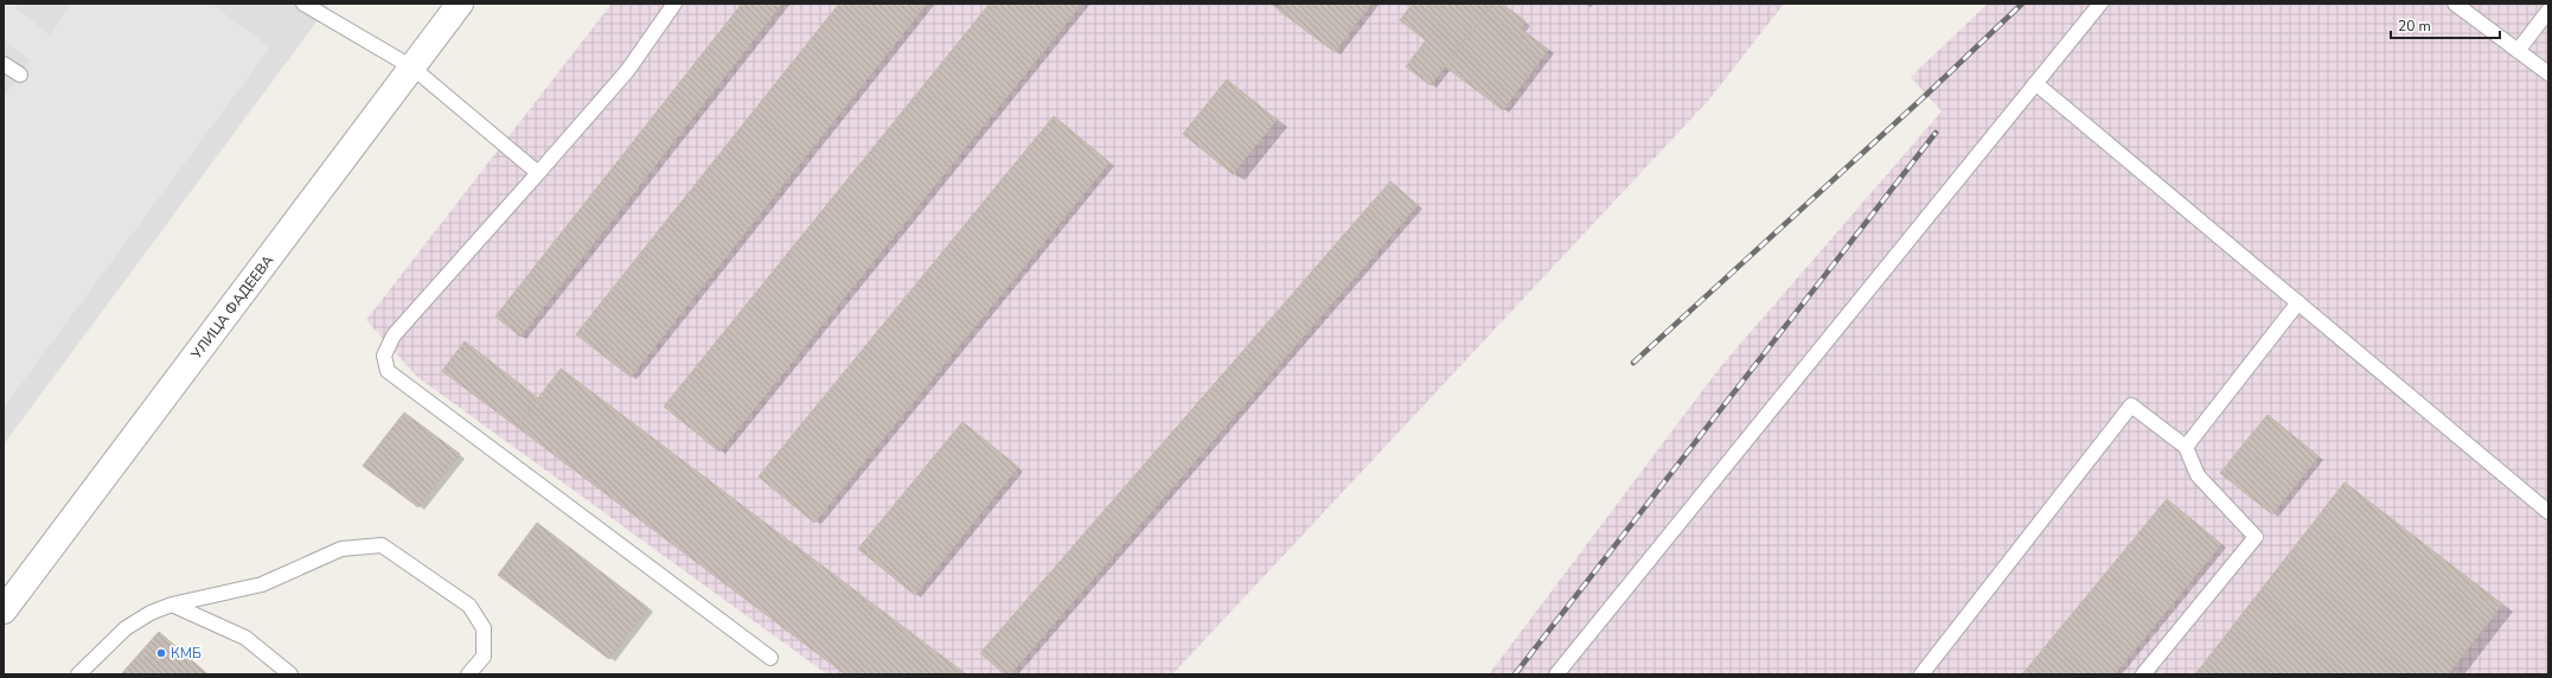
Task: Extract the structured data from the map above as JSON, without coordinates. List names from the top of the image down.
{
  "streets": {
    "street": ["УЛИЦА ФАДЕЕВА"]
  },
  "places": ["КМБ"],
  "scale_bar": "20 m"
}
